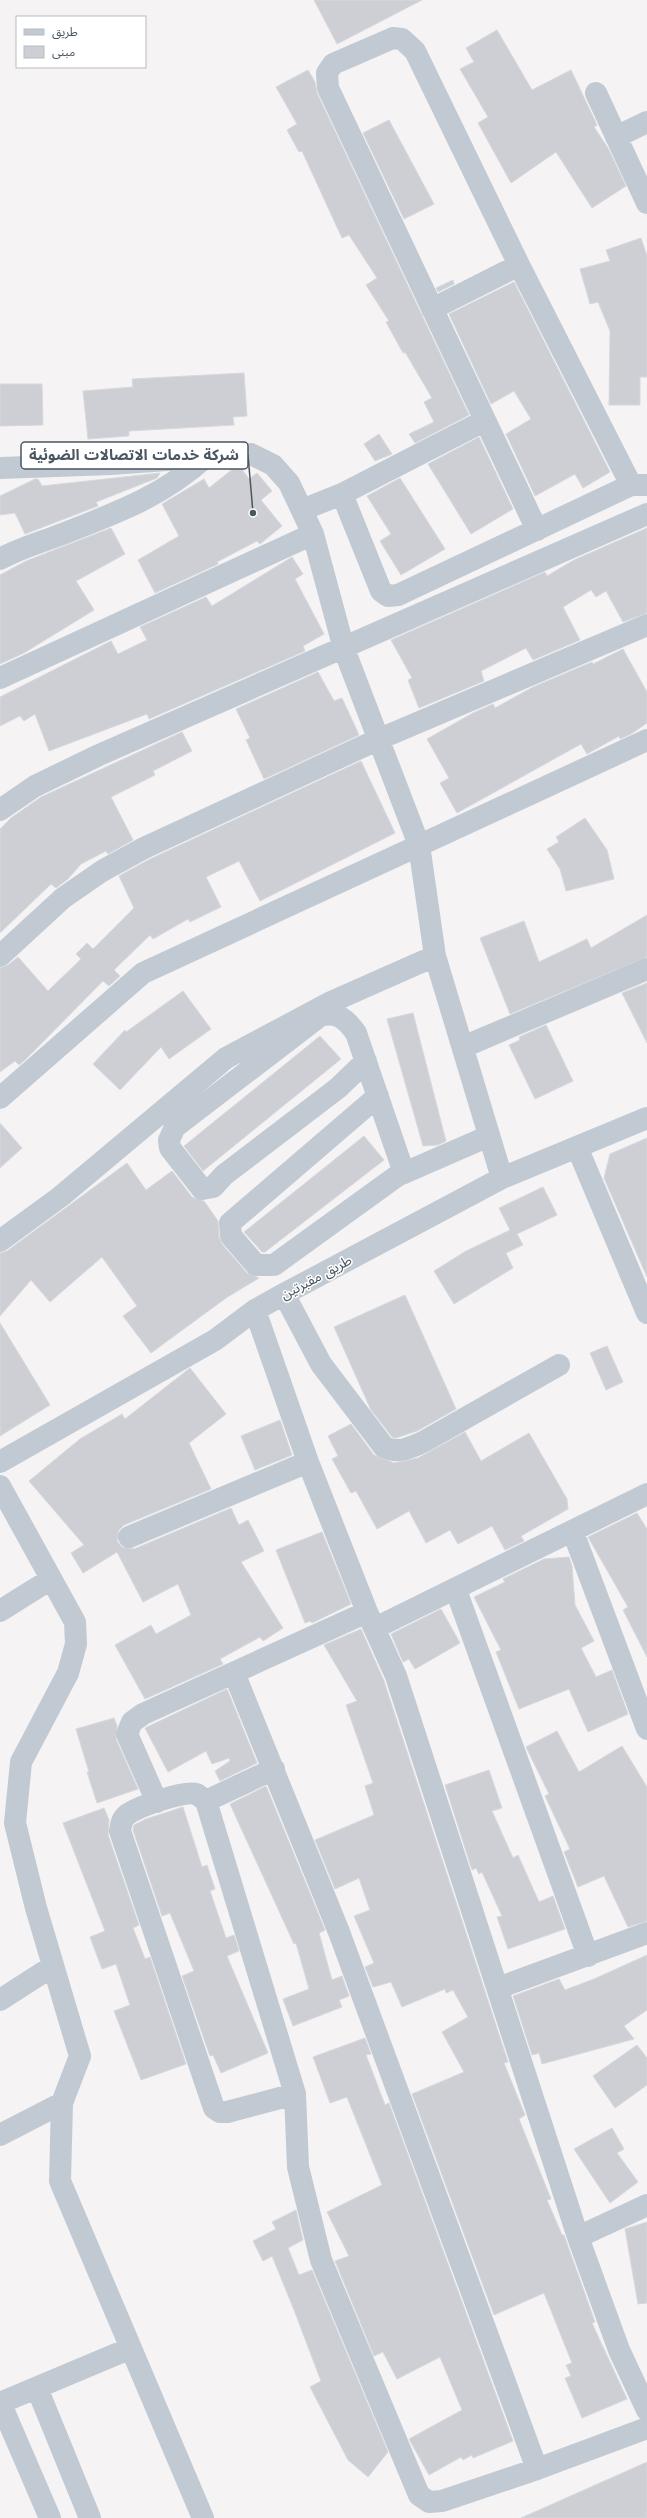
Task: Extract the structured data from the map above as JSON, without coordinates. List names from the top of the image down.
{
  "streets": {
    "street": ["طريق مقبرتين"]
  },
  "places": ["شركة خدمات الاتصالات الضوئية"],
  "legend": ["طريق", "مبنى"]
}
